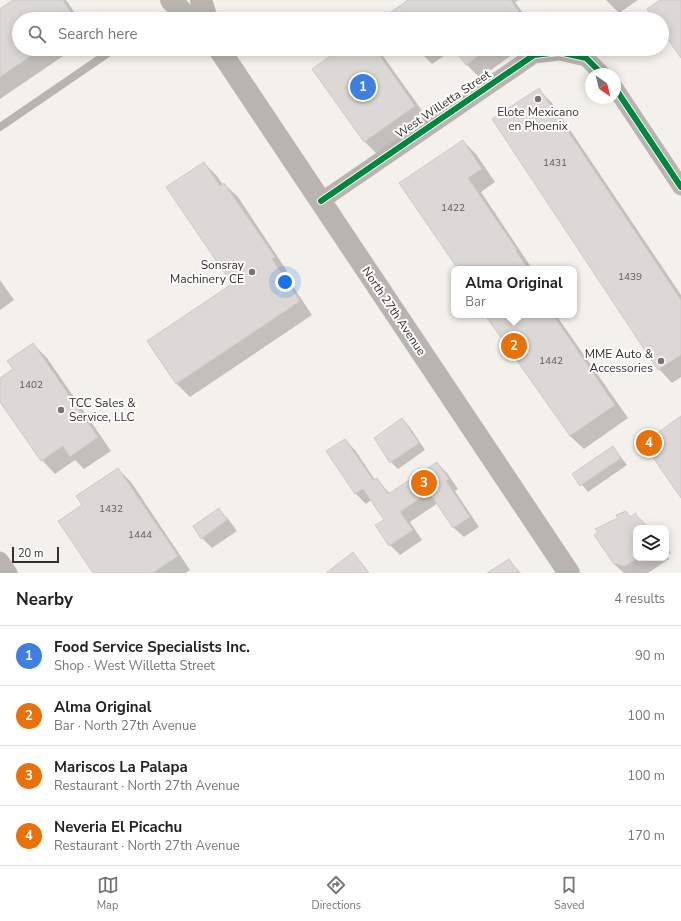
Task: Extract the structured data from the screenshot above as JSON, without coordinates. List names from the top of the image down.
{
  "streets": {
    "main road": ["North 27th Avenue"],
    "street": ["West Willetta Street"]
  },
  "crossings": [
    ["West Willetta Street", "North 27th Avenue"]
  ],
  "places": [
    "Elote Mexicano en Phoenix",
    "Sonsray Machinery CE",
    "MME Auto & Accessories",
    "TCC Sales & Service, LLC"
  ],
  "house_numbers": [
    "1431",
    "1422",
    "1439",
    "1442",
    "1402",
    "1432",
    "1444"
  ],
  "scale_bar": "20 m",
  "north": "bottom right",
  "page": {
    "search": "Search here",
    "pins": [
      "1",
      "2",
      "4",
      "3"
    ],
    "popup": ["Alma Original", "Bar"],
    "scale": "20 m",
    "heading": ["Nearby", "4 results"],
    "list": [
      {
        "mark": "1",
        "name": "Food Service Specialists Inc.",
        "note": "Shop · West Willetta Street",
        "value": "90 m"
      },
      {
        "mark": "2",
        "name": "Alma Original",
        "note": "Bar · North 27th Avenue",
        "value": "100 m"
      },
      {
        "mark": "3",
        "name": "Mariscos La Palapa",
        "note": "Restaurant · North 27th Avenue",
        "value": "100 m"
      },
      {
        "mark": "4",
        "name": "Neveria El Picachu",
        "note": "Restaurant · North 27th Avenue",
        "value": "170 m"
      }
    ],
    "nav": ["Map", "Directions", "Saved"]
  }
}
